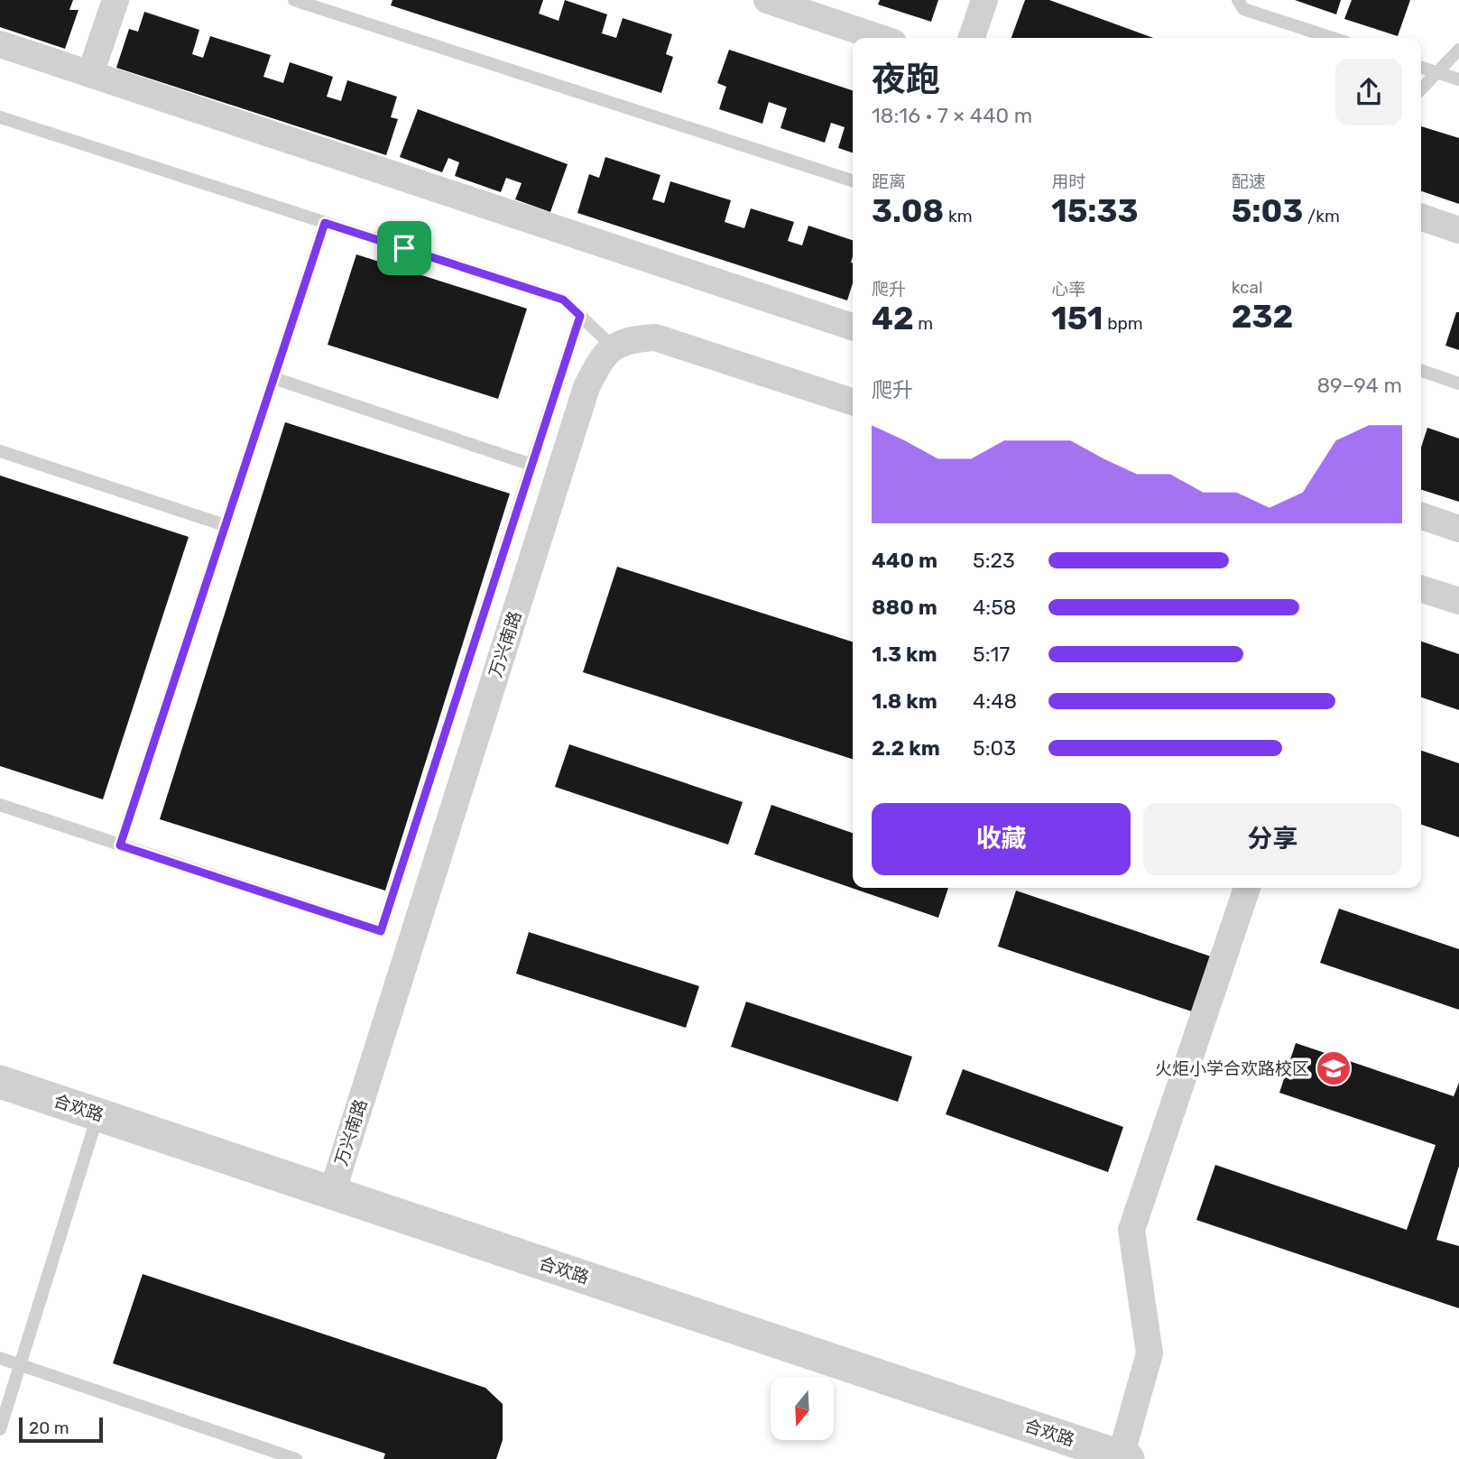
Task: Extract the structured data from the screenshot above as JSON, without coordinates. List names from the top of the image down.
{
  "streets": {
    "street": ["万兴南路", "合欢路"]
  },
  "crossings": [
    ["万兴南路", "合欢路"]
  ],
  "places": {
    "school or university": ["火炬小学合欢路校区"]
  },
  "scale_bar": "20 m",
  "north": "bottom",
  "page": {
    "heading": ["夜跑", "18:16 · 7 × 440 m"],
    "stats": [
      ["距离", "3.08 km"],
      ["用时", "15:33"],
      ["配速", "5:03 /km"],
      ["爬升", "42 m"],
      ["心率", "151 bpm"],
      ["kcal", "232"]
    ],
    "chart": ["爬升", "89–94 m"],
    "list": [
      {
        "name": "440 m",
        "note": "5:23"
      },
      {
        "name": "880 m",
        "note": "4:58"
      },
      {
        "name": "1.3 km",
        "note": "5:17"
      },
      {
        "name": "1.8 km",
        "note": "4:48"
      },
      {
        "name": "2.2 km",
        "note": "5:03"
      }
    ],
    "buttons": ["收藏", "分享"],
    "scale": "20 m"
  }
}
